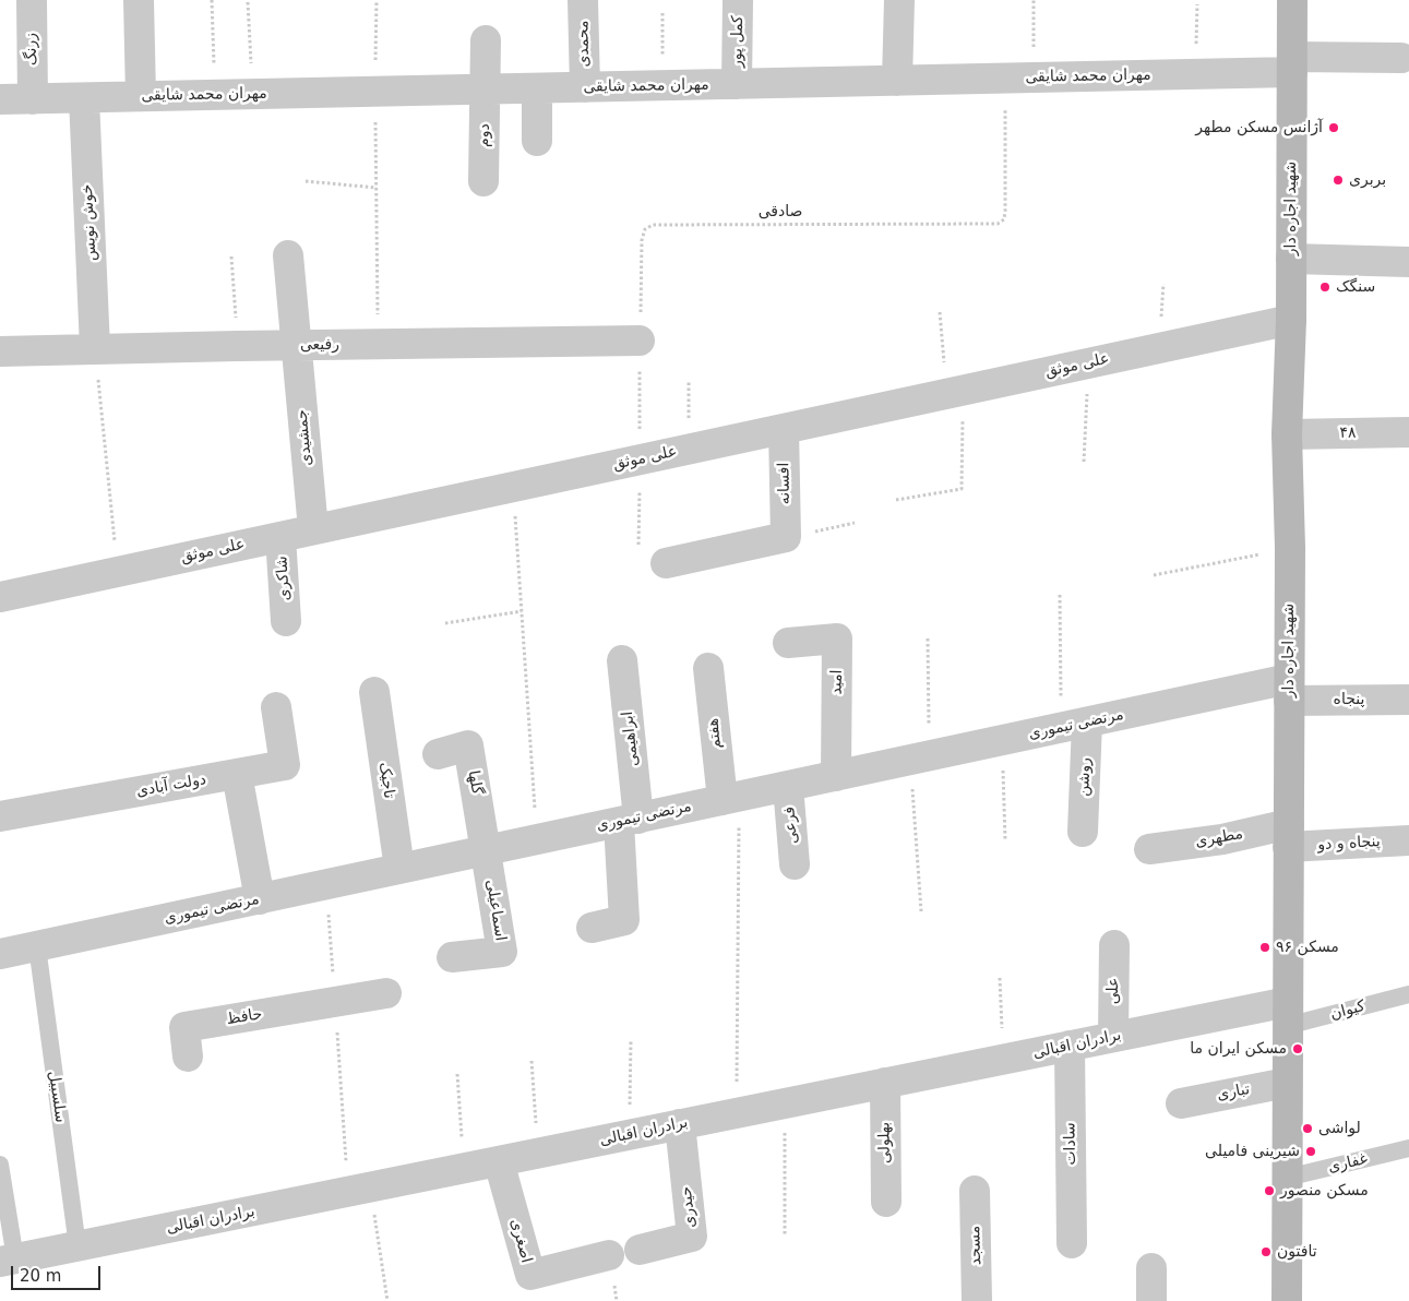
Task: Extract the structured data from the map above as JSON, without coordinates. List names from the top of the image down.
{
  "streets": {
    "main road": ["شهید اجاره دار"],
    "street": [
      "کمل پور",
      "محمدی",
      "زرنگ",
      "مهران محمد شایقی",
      "دوم",
      "خوش نویس",
      "رفیعی",
      "علی موثق",
      "۴۸",
      "جمشیدی",
      "افسانه",
      "شاکری",
      "امید",
      "پنجاه",
      "مرتضی تیموری",
      "هفتم",
      "ابراهیمی",
      "روشن",
      "تاجیک",
      "گلها",
      "دولت آبادی",
      "فرعی",
      "مطهری",
      "پنجاه و دو",
      "اسماعیلی",
      "علی",
      "حافظ",
      "برادران اقبالی",
      "تباری",
      "بهلولی",
      "سادات",
      "حیدری",
      "اصغری",
      "مسجد"
    ],
    "lane": ["کیوان", "سلسبیل", "غفاری"],
    "path": ["صادقی"]
  },
  "crossings": [
    ["کمل پور", "مهران محمد شایقی"],
    ["محمدی", "مهران محمد شایقی"],
    ["زرنگ", "مهران محمد شایقی"],
    ["مهران محمد شایقی", "دوم"],
    ["مهران محمد شایقی", "شهید اجاره دار"],
    ["مهران محمد شایقی", "صادقی"],
    ["مهران محمد شایقی", "خوش نویس"],
    ["شهید اجاره دار", "علی موثق"],
    ["شهید اجاره دار", "۴۸"],
    ["شهید اجاره دار", "پنجاه"],
    ["شهید اجاره دار", "مرتضی تیموری"],
    ["شهید اجاره دار", "مطهری"],
    ["شهید اجاره دار", "پنجاه و دو"],
    ["شهید اجاره دار", "کیوان"],
    ["شهید اجاره دار", "برادران اقبالی"],
    ["شهید اجاره دار", "تباری"],
    ["شهید اجاره دار", "غفاری"],
    ["صادقی", "رفیعی"],
    ["صادقی", "علی موثق"],
    ["خوش نویس", "رفیعی"],
    ["رفیعی", "جمشیدی"],
    ["علی موثق", "جمشیدی"],
    ["علی موثق", "افسانه"],
    ["علی موثق", "شاکری"],
    ["امید", "مرتضی تیموری"],
    ["پنجاه", "مرتضی تیموری"],
    ["مرتضی تیموری", "هفتم"],
    ["مرتضی تیموری", "ابراهیمی"],
    ["مرتضی تیموری", "روشن"],
    ["مرتضی تیموری", "تاجیک"],
    ["مرتضی تیموری", "گلها"],
    ["مرتضی تیموری", "فرعی"],
    ["مرتضی تیموری", "اسماعیلی"],
    ["مرتضی تیموری", "سلسبیل"],
    ["گلها", "اسماعیلی"],
    ["مطهری", "پنجاه و دو"],
    ["علی", "برادران اقبالی"],
    ["کیوان", "برادران اقبالی"],
    ["برادران اقبالی", "سلسبیل"],
    ["برادران اقبالی", "بهلولی"],
    ["برادران اقبالی", "سادات"],
    ["برادران اقبالی", "حیدری"],
    ["برادران اقبالی", "اصغری"]
  ],
  "places": [
    "آژانس مسکن مطهر",
    "بربری",
    "سنگک",
    "مسکن ۹۶",
    "مسکن ایران ما",
    "لواشی",
    "شیرینی فامیلی",
    "مسکن منصور",
    "تافتون"
  ],
  "scale_bar": "20 m"
}
